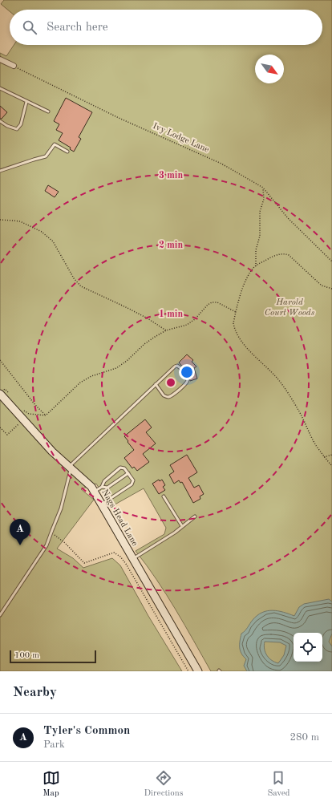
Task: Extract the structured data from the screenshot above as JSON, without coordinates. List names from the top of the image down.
{
  "streets": {
    "street": ["Nags Head Lane"],
    "path": ["Ivy Lodge Lane"]
  },
  "parks": ["Harold Court Woods"],
  "scale_bar": "100 m",
  "north": "bottom right",
  "page": {
    "search": "Search here",
    "pins": "A",
    "scale": "100 m",
    "heading": "Nearby",
    "list": [
      {
        "mark": "A",
        "name": "Tyler's Common",
        "note": "Park",
        "value": "280 m"
      }
    ],
    "nav": ["Map", "Directions", "Saved"]
  },
  "rings": ["3 min", "2 min", "1 min"]
}
